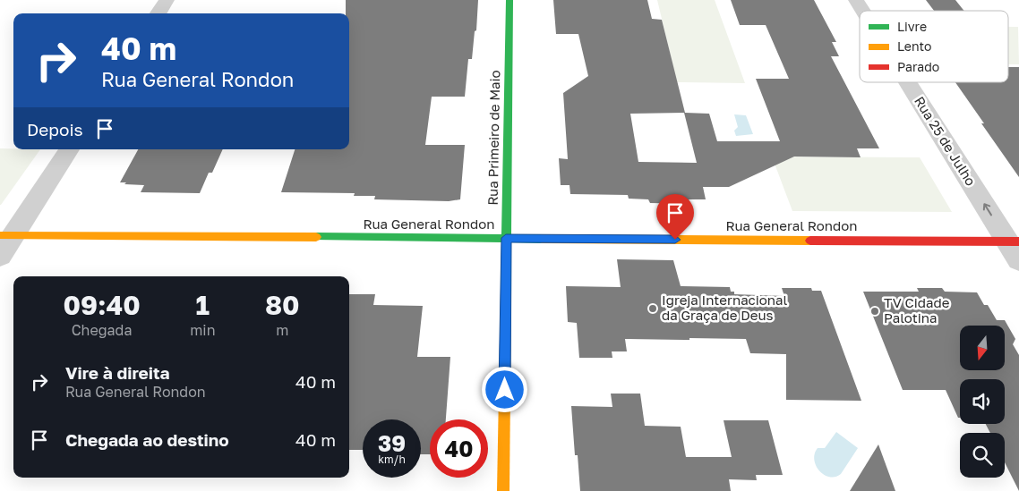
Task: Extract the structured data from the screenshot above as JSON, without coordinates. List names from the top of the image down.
{
  "streets": {
    "street": ["Rua Primeiro de Maio", "Rua 25 de Julho", "Rua General Rondon"]
  },
  "crossings": [
    ["Rua Primeiro de Maio", "Rua General Rondon"],
    ["Rua 25 de Julho", "Rua General Rondon"]
  ],
  "one_way": ["Rua 25 de Julho"],
  "places": ["Igreja Internacional da Graça de Deus", "TV Cidade Palotina"],
  "legend": ["Livre", "Lento", "Parado"],
  "north": "bottom",
  "page": {
    "turn": ["40 m", "Rua General Rondon"],
    "then": "Depois",
    "eta": [
      "09:40",
      "Chegada",
      "1",
      "min",
      "80",
      "m"
    ],
    "list": [
      {
        "name": "Vire à direita",
        "note": "Rua General Rondon",
        "value": "40 m"
      },
      {
        "name": "Chegada ao destino",
        "value": "40 m"
      }
    ],
    "speed": "39 km/h",
    "limit": "40"
  }
}
